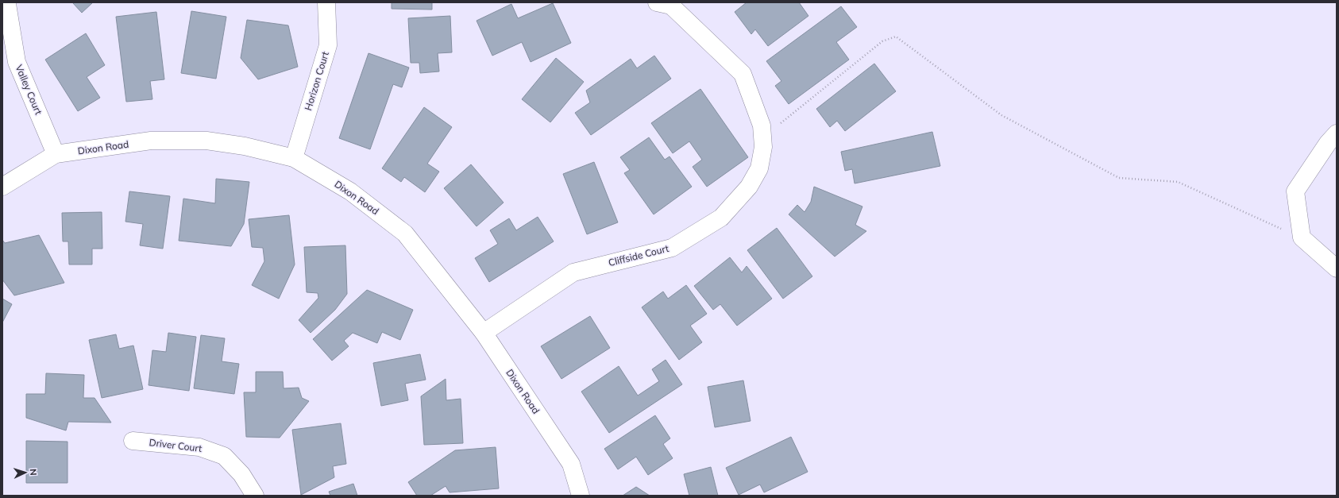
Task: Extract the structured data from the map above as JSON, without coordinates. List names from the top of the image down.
{
  "streets": {
    "street": [
      "Horizon Court",
      "Valley Court",
      "Dixon Road",
      "Cliffside Court",
      "Driver Court"
    ]
  },
  "crossings": [
    ["Horizon Court", "Dixon Road"],
    ["Valley Court", "Dixon Road"],
    ["Dixon Road", "Cliffside Court"]
  ],
  "north": "right"
}
